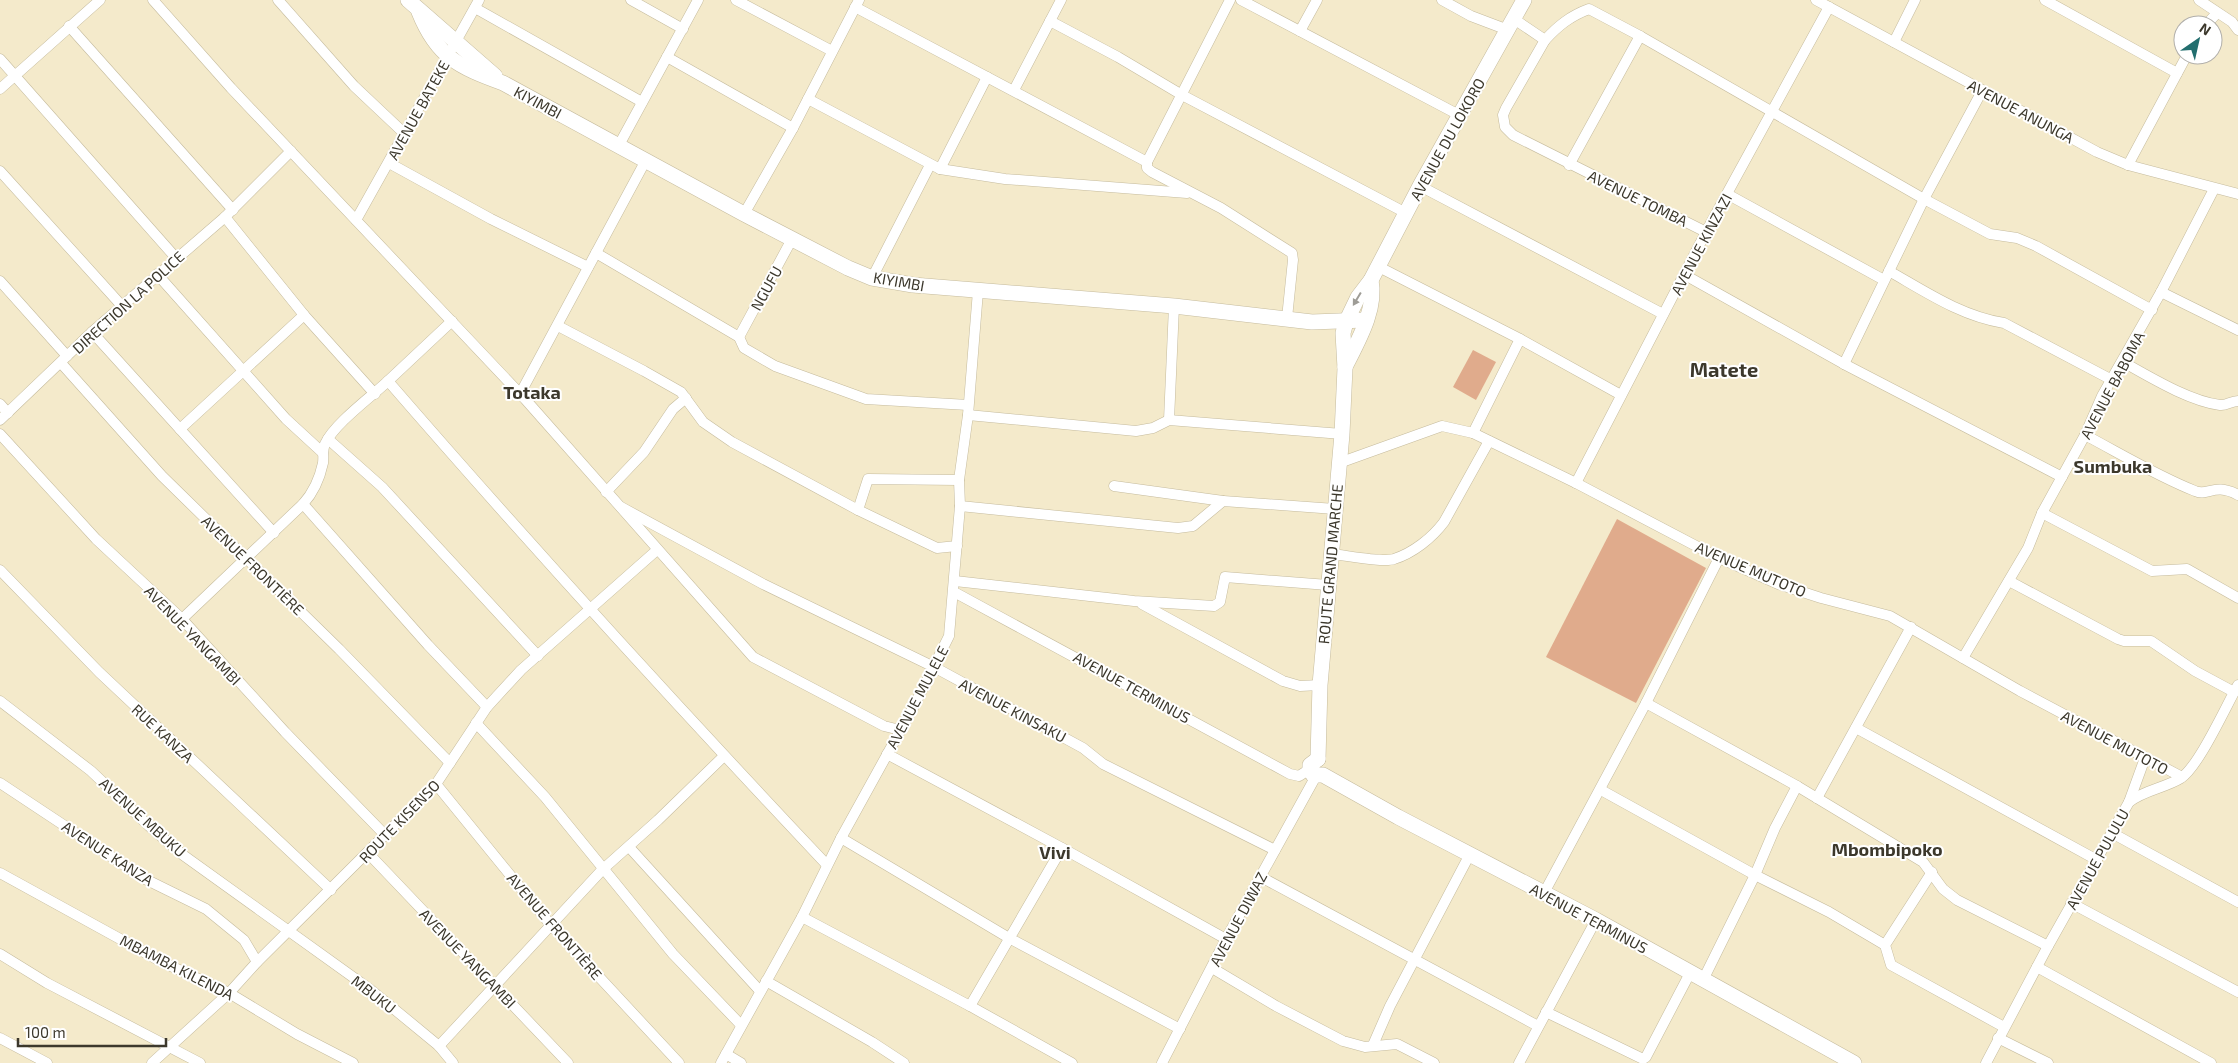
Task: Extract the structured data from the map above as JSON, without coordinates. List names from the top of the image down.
{
  "streets": {
    "street": [
      "KIYIMBI",
      "AVENUE BATEKE",
      "AVENUE ANUNGA",
      "AVENUE DU LOKORO",
      "AVENUE TOMBA",
      "AVENUE KINZAZI",
      "NGUFU",
      "DIRECTION LA POLICE",
      "AVENUE BABOMA",
      "ROUTE GRAND MARCHE",
      "AVENUE FRONTIÈRE",
      "AVENUE MUTOTO",
      "AVENUE YANGAMBI",
      "AVENUE TERMINUS",
      "AVENUE MULELE",
      "AVENUE KINSAKU",
      "RUE KANZA",
      "AVENUE MBUKU",
      "ROUTE KISENSO",
      "AVENUE KANZA",
      "AVENUE PULULU",
      "AVENUE DIWAZ",
      "MBAMBA KILENDA",
      "MBUKU"
    ]
  },
  "crossings": [
    ["KIYIMBI", "AVENUE DU LOKORO"],
    ["KIYIMBI", "NGUFU"],
    ["KIYIMBI", "ROUTE GRAND MARCHE"],
    ["KIYIMBI", "AVENUE MULELE"],
    ["AVENUE ANUNGA", "AVENUE KINZAZI"],
    ["AVENUE ANUNGA", "AVENUE BABOMA"],
    ["AVENUE DU LOKORO", "ROUTE GRAND MARCHE"],
    ["AVENUE TOMBA", "AVENUE KINZAZI"],
    ["AVENUE TOMBA", "AVENUE BABOMA"],
    ["AVENUE KINZAZI", "AVENUE MUTOTO"],
    ["DIRECTION LA POLICE", "AVENUE FRONTIÈRE"],
    ["AVENUE BABOMA", "AVENUE MUTOTO"],
    ["ROUTE GRAND MARCHE", "AVENUE MUTOTO"],
    ["ROUTE GRAND MARCHE", "AVENUE TERMINUS"],
    ["ROUTE GRAND MARCHE", "AVENUE DIWAZ"],
    ["AVENUE FRONTIÈRE", "ROUTE KISENSO"],
    ["AVENUE MUTOTO", "AVENUE PULULU"],
    ["AVENUE YANGAMBI", "ROUTE KISENSO"],
    ["AVENUE TERMINUS", "AVENUE MULELE"],
    ["AVENUE TERMINUS", "AVENUE DIWAZ"],
    ["AVENUE MULELE", "AVENUE KINSAKU"],
    ["AVENUE KINSAKU", "AVENUE DIWAZ"],
    ["RUE KANZA", "ROUTE KISENSO"],
    ["AVENUE MBUKU", "ROUTE KISENSO"],
    ["AVENUE MBUKU", "MBUKU"],
    ["ROUTE KISENSO", "AVENUE KANZA"],
    ["ROUTE KISENSO", "MBAMBA KILENDA"],
    ["ROUTE KISENSO", "MBUKU"]
  ],
  "districts": [
    "Matete",
    "Totaka",
    "Sumbuka",
    "Mbombipoko",
    "Vivi"
  ],
  "scale_bar": "100 m",
  "north": "top right"
}
